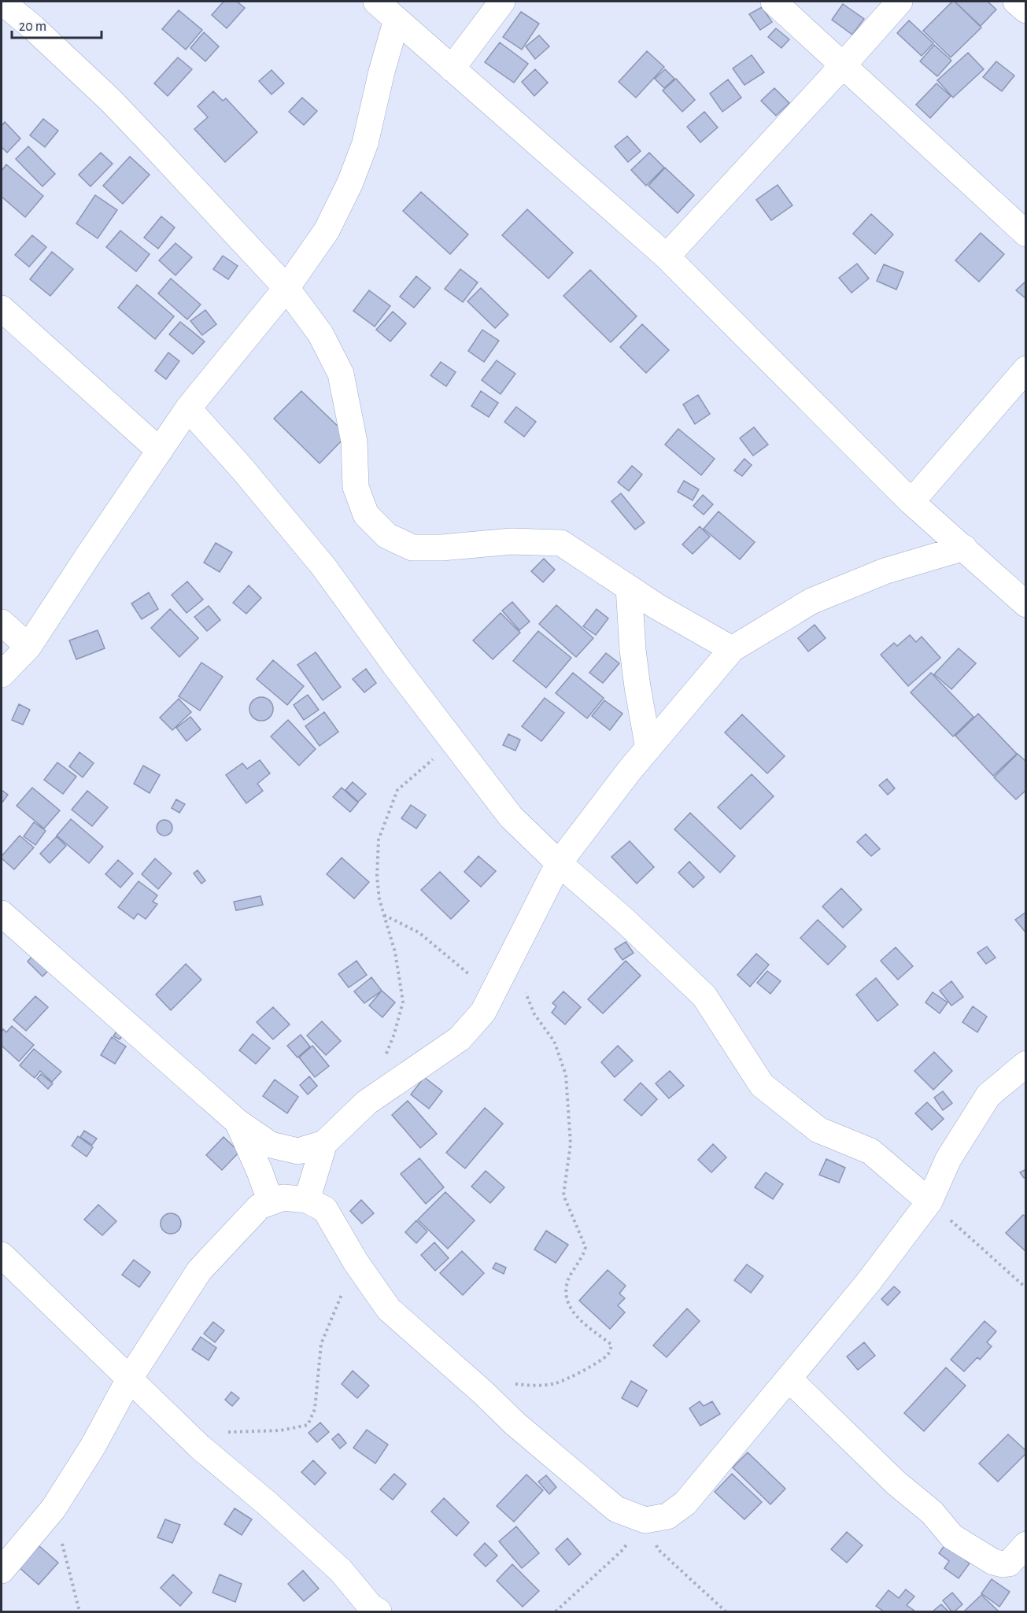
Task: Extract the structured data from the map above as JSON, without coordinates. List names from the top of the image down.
{
  "scale_bar": "20 m"
}
